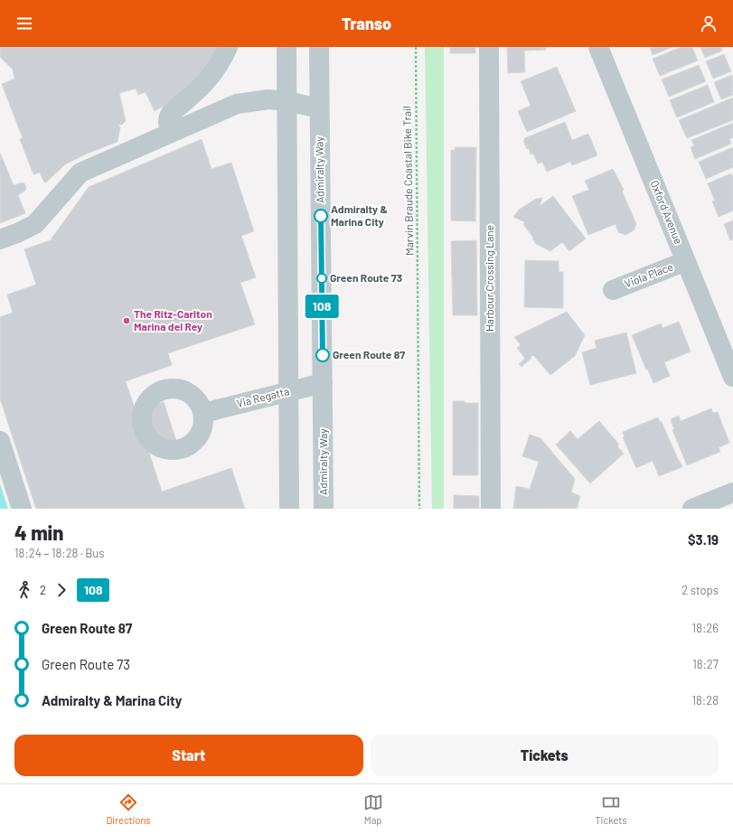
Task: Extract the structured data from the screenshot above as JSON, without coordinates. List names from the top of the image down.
{
  "streets": {
    "street": [
      "Admiralty Way",
      "Oxford Avenue",
      "Viola Place",
      "Harbour Crossing Lane",
      "Via Regatta"
    ],
    "path": ["Marvin Braude Coastal Bike Trail"]
  },
  "crossings": [
    ["Admiralty Way", "Via Regatta"],
    ["Oxford Avenue", "Viola Place"]
  ],
  "places": [
    "Admiralty & Marina City",
    "Green Route 73",
    "The Ritz-Carlton Marina del Rey",
    "Green Route 87"
  ],
  "lines": ["bus line 108"],
  "page": {
    "header": "Transo",
    "on_map": "108",
    "heading": ["4 min", "18:24 – 18:28 · Bus", "$3.19"],
    "legs": ["2", "108", "2 stops"],
    "list": [
      {
        "name": "Green Route 87",
        "value": "18:26"
      },
      {
        "name": "Green Route 73",
        "value": "18:27"
      },
      {
        "name": "Admiralty & Marina City",
        "value": "18:28"
      }
    ],
    "buttons": ["Start", "Tickets"],
    "tabs": ["Directions", "Map", "Tickets"]
  }
}
